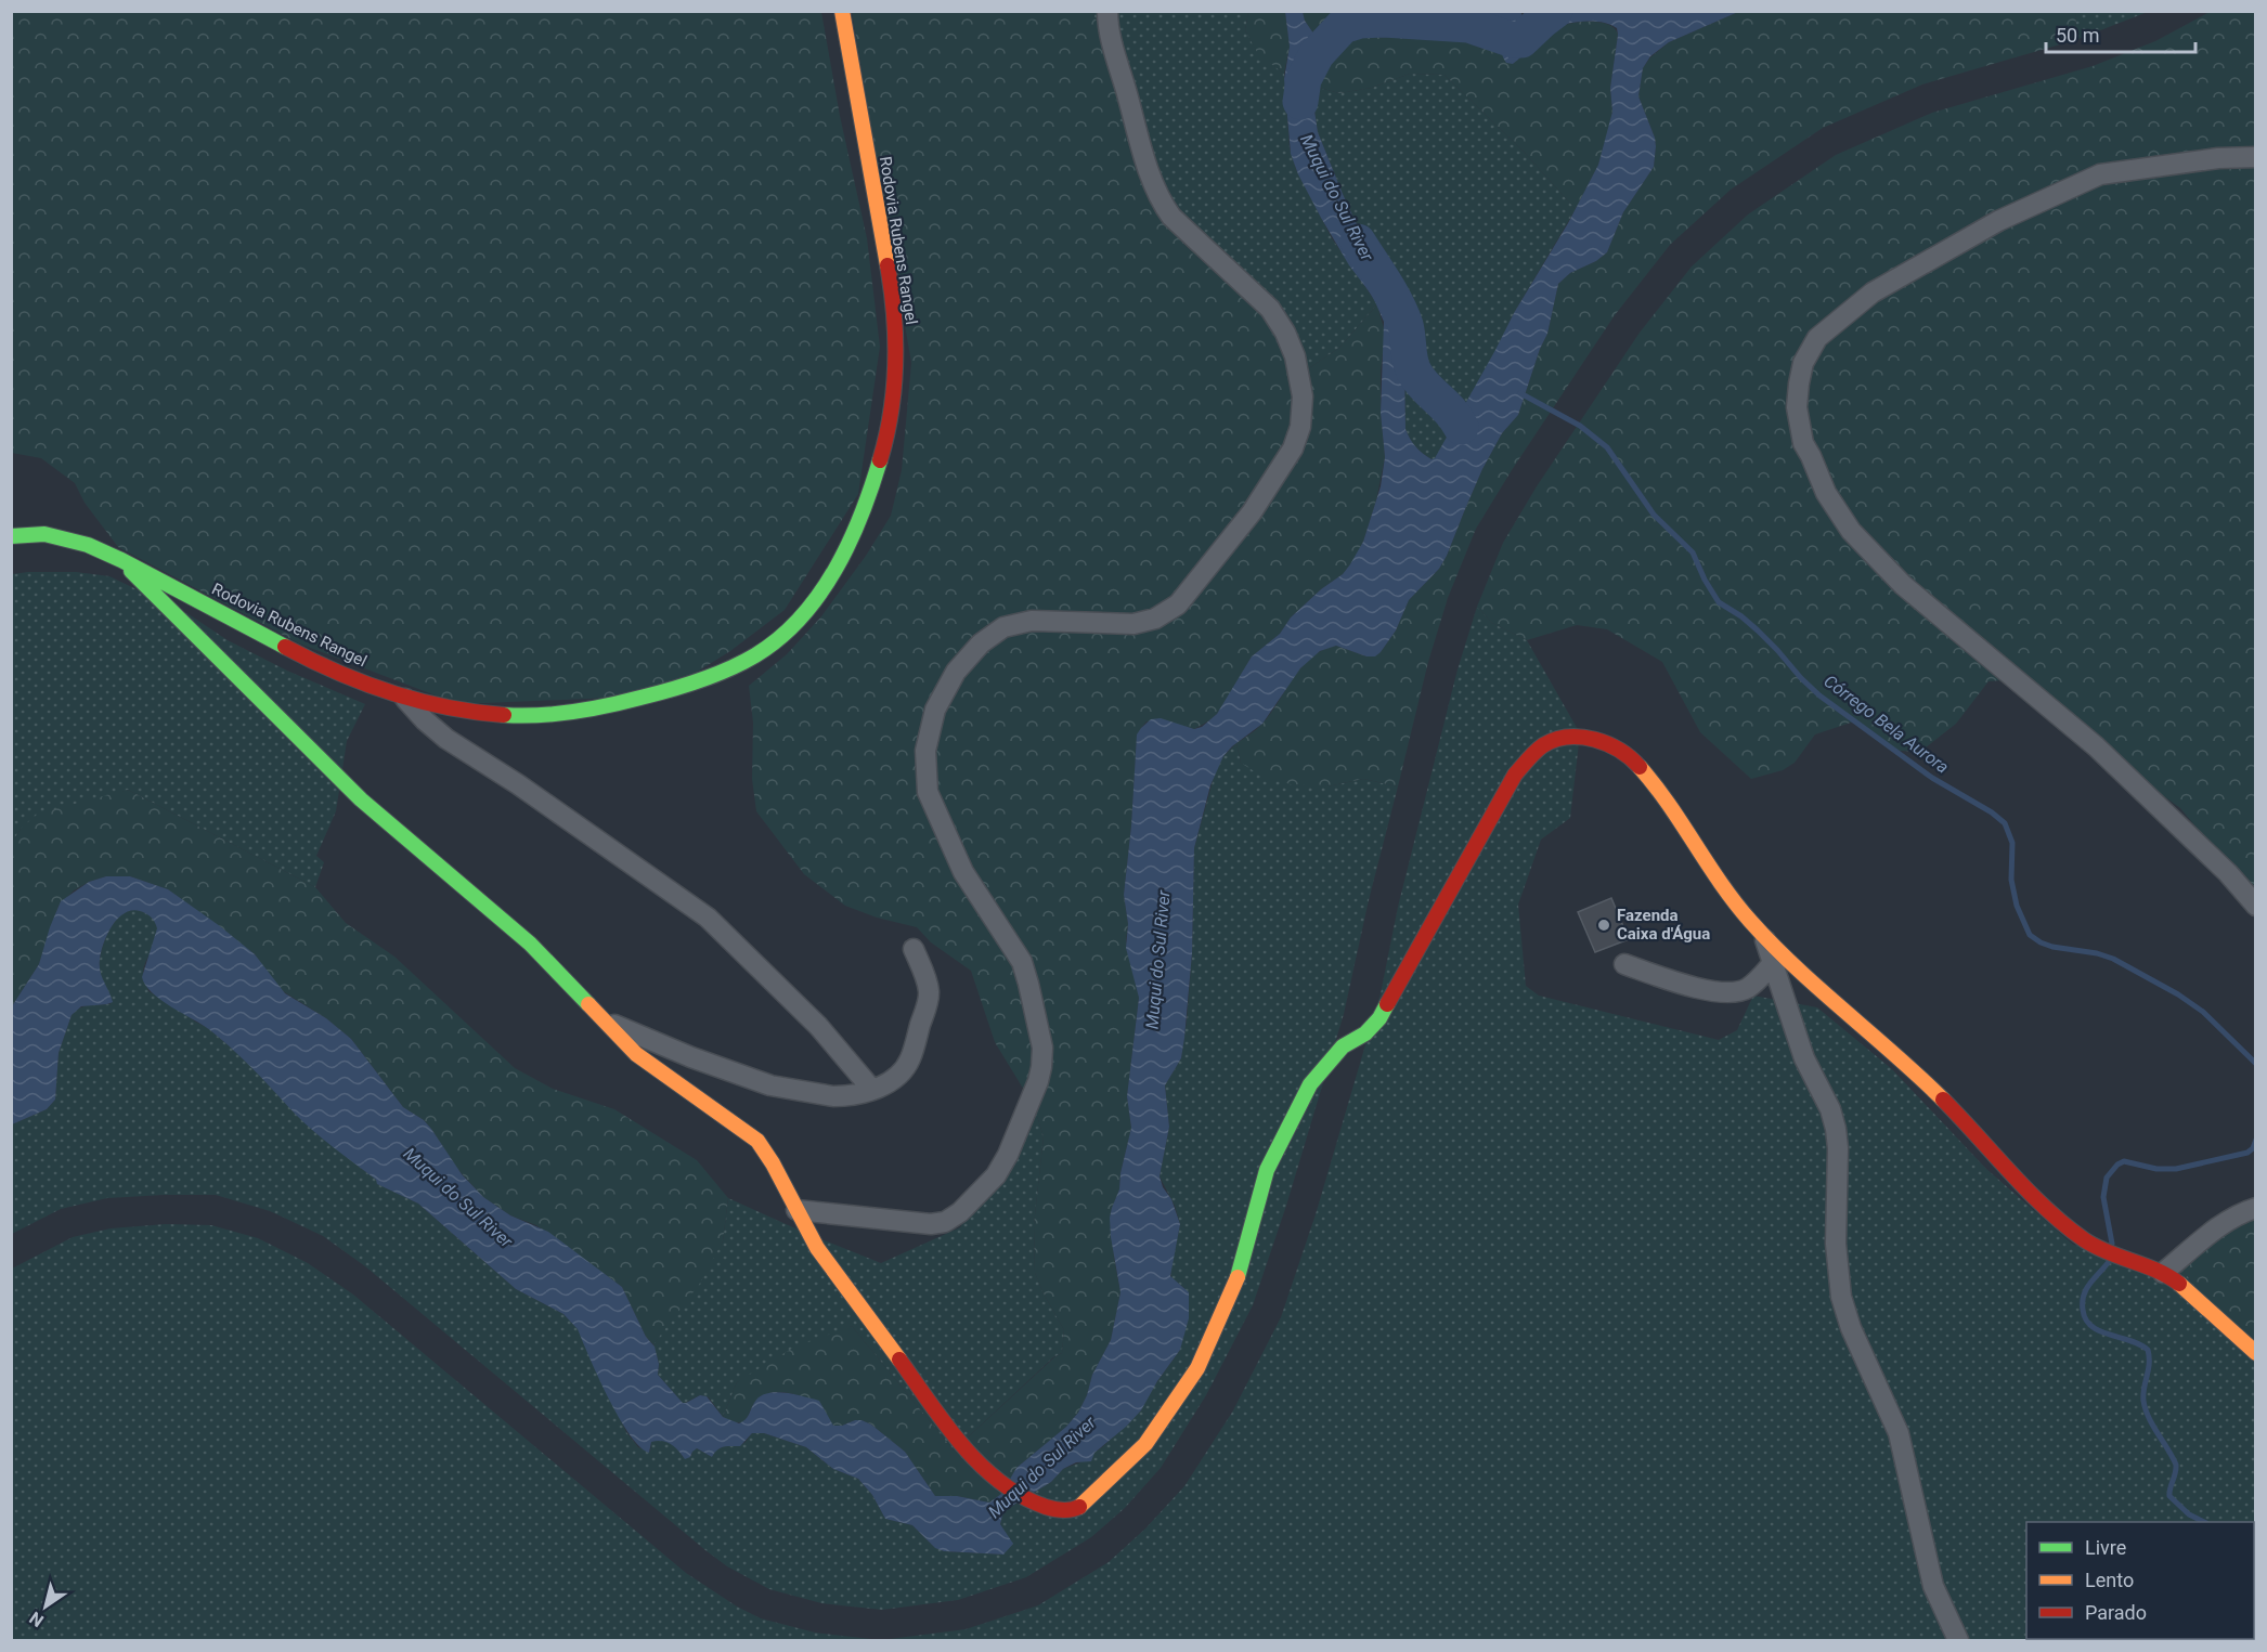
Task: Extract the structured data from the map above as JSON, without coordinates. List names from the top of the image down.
{
  "streets": {
    "street": ["Rodovia Rubens Rangel"]
  },
  "water": ["Muqui do Sul River", "Córrego Bela Aurora"],
  "places": ["Fazenda Caixa d'Água"],
  "legend": ["Livre", "Lento", "Parado"],
  "scale_bar": "50 m",
  "north": "bottom left"
}
